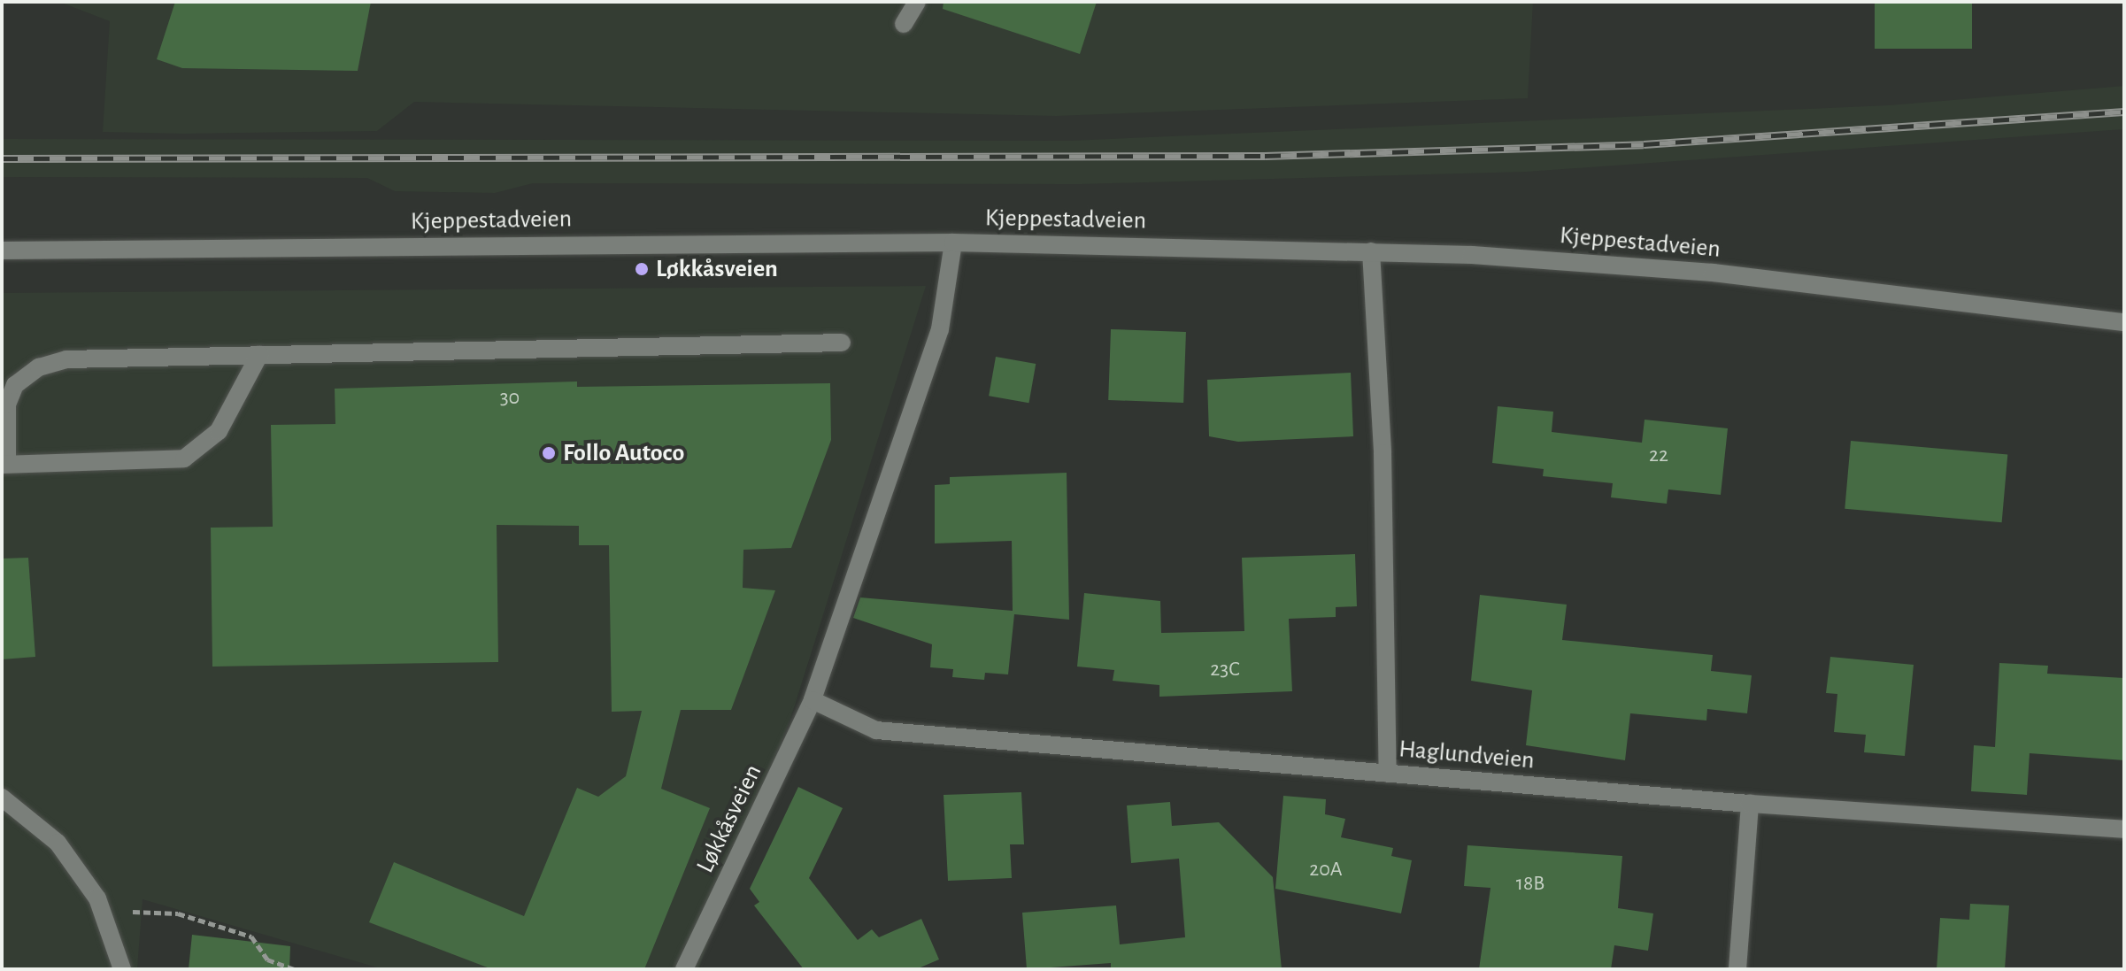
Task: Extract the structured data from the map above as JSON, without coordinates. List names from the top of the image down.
{
  "streets": {
    "main road": ["Kjeppestadveien", "Haglundveien", "Løkkåsveien"]
  },
  "crossings": [
    ["Kjeppestadveien", "Løkkåsveien"],
    ["Haglundveien", "Løkkåsveien"]
  ],
  "places": ["Løkkåsveien", "Follo Autoco"],
  "house_numbers": [
    "30",
    "22",
    "23C",
    "20A",
    "18B"
  ]
}
